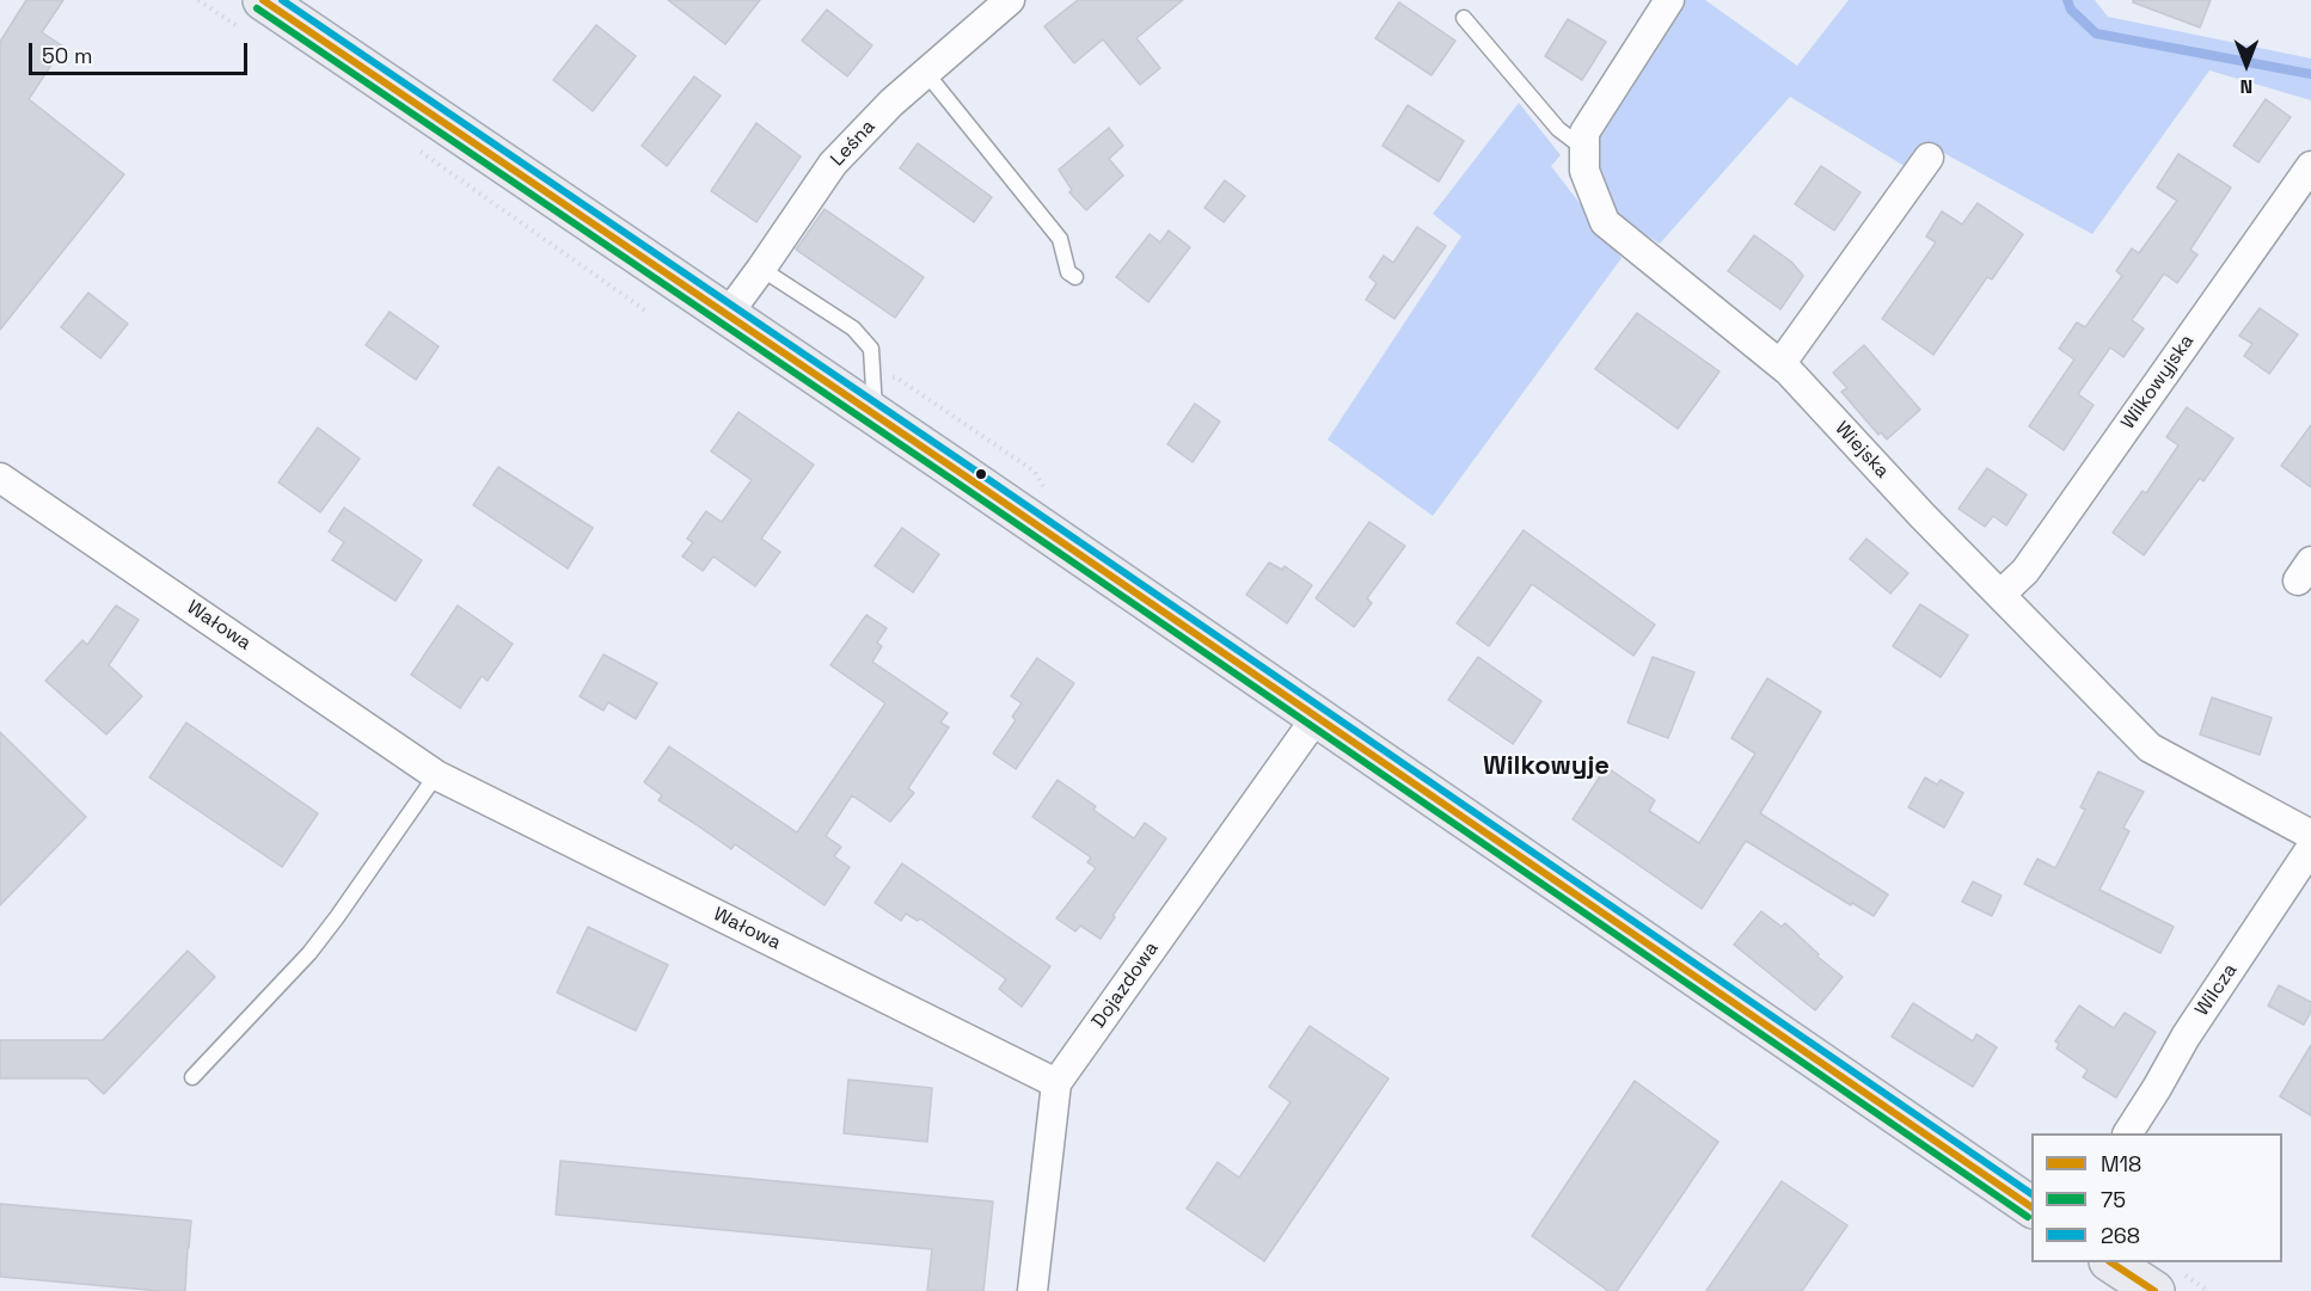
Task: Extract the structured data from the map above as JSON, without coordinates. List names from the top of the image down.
{
  "streets": {
    "street": [
      "Leśna",
      "Wilkowyjska",
      "Wiejska",
      "Wałowa",
      "Dojazdowa",
      "Wilcza"
    ]
  },
  "crossings": [
    ["Wilkowyjska", "Wiejska"],
    ["Wałowa", "Dojazdowa"]
  ],
  "districts": ["Wilkowyje"],
  "lines": ["transit line M18", "transit line 268", "transit line 75"],
  "legend": ["M18", "75", "268"],
  "scale_bar": "50 m",
  "north": "bottom"
}
